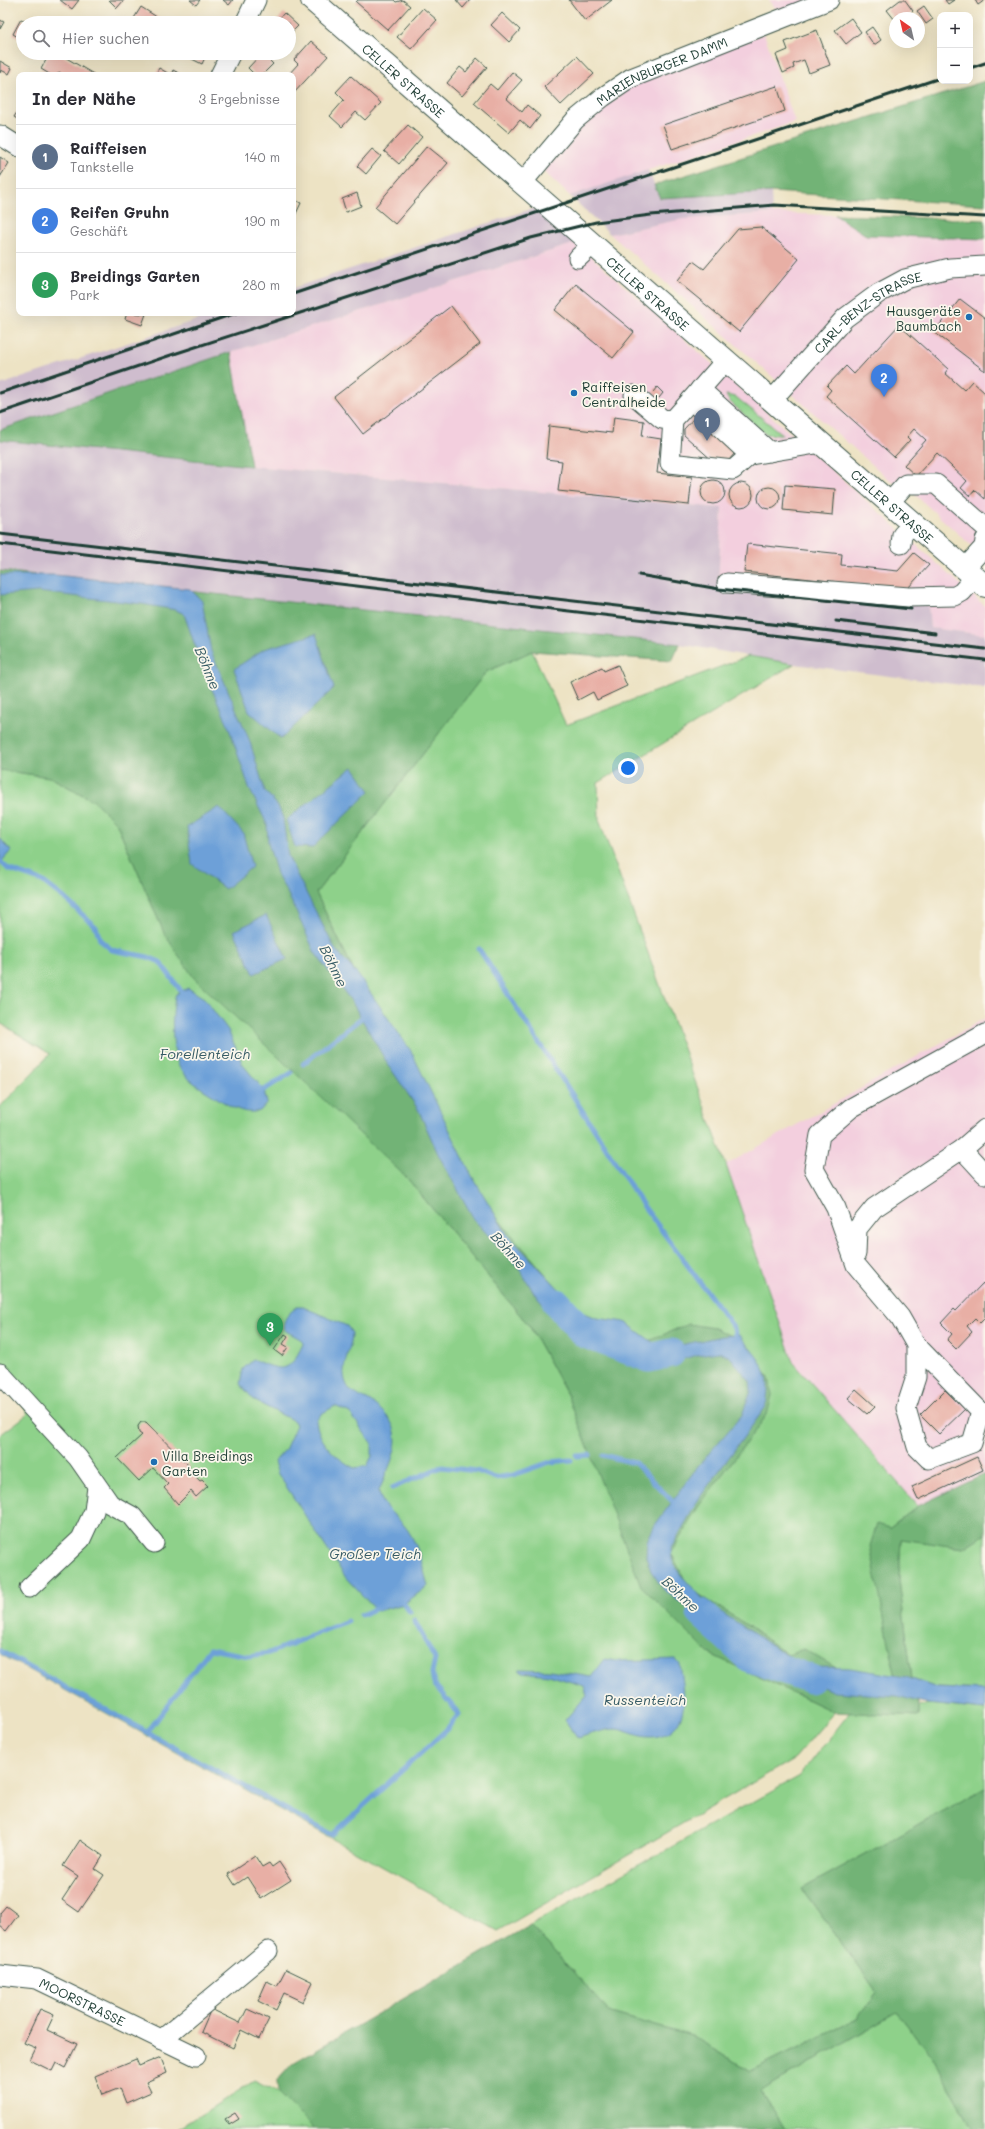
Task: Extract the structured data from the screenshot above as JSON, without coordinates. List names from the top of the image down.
{
  "streets": {
    "main road": ["CELLER STRASSE"],
    "street": ["MARIENBURGER DAMM", "CARL-BENZ-STRASSE", "MOORSTRASSE"]
  },
  "crossings": [
    ["MARIENBURGER DAMM", "CELLER STRASSE"],
    ["CELLER STRASSE", "CARL-BENZ-STRASSE"]
  ],
  "water": [
    "Böhme",
    "Forellenteich",
    "Großer Teich",
    "Russenteich"
  ],
  "places": ["Hausgeräte Baumbach", "Raiffeisen Centralheide", "Villa Breidings Garten"],
  "north": "top left",
  "page": {
    "map_buttons": ["+", "−"],
    "search": "Hier suchen",
    "heading": ["In der Nähe", "3 Ergebnisse"],
    "list": [
      {
        "mark": "1",
        "name": "Raiffeisen",
        "note": "Tankstelle",
        "value": "140 m"
      },
      {
        "mark": "2",
        "name": "Reifen Gruhn",
        "note": "Geschäft",
        "value": "190 m"
      },
      {
        "mark": "3",
        "name": "Breidings Garten",
        "note": "Park",
        "value": "280 m"
      }
    ],
    "pins": ["2", "1", "3"]
  }
}
